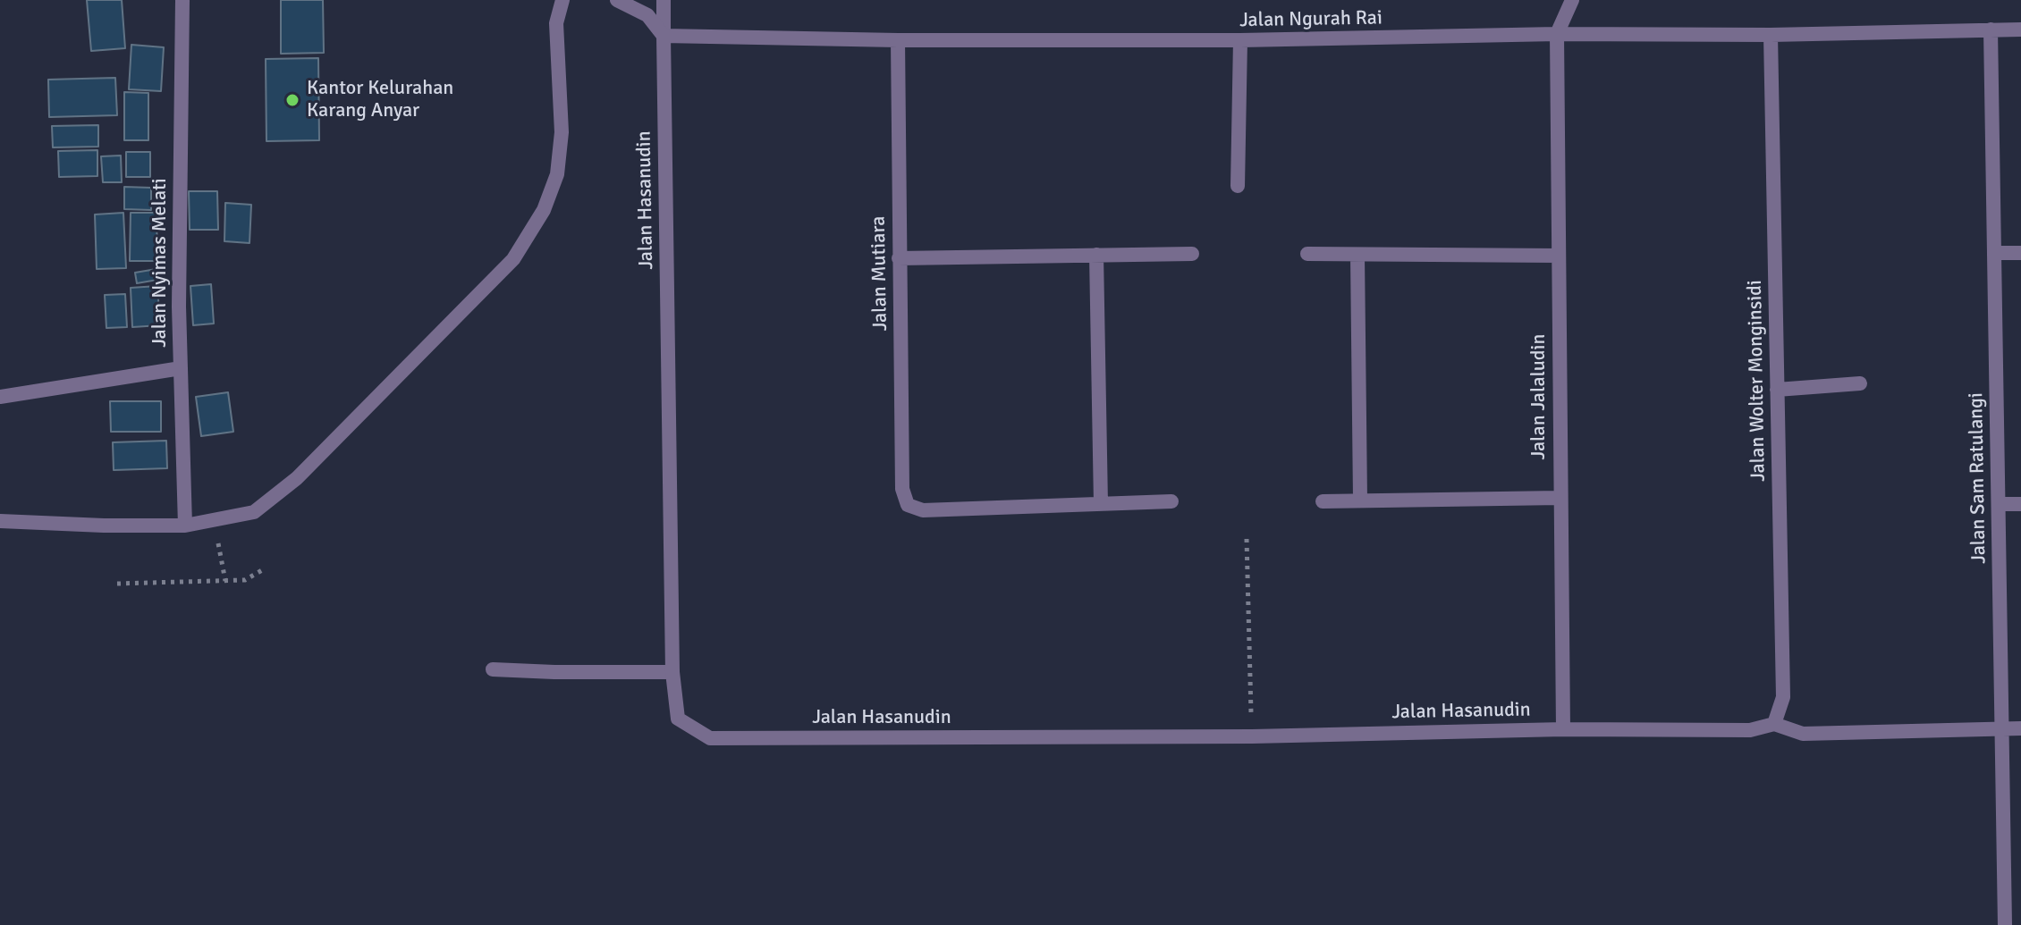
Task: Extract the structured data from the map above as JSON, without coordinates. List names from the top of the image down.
{
  "streets": {
    "street": [
      "Jalan Ngurah Rai",
      "Jalan Hasanudin",
      "Jalan Nyimas Melati",
      "Jalan Mutiara",
      "Jalan Wolter Monginsidi",
      "Jalan Jalaludin",
      "Jalan Sam Ratulangi"
    ]
  },
  "crossings": [
    ["Jalan Ngurah Rai", "Jalan Hasanudin"],
    ["Jalan Ngurah Rai", "Jalan Mutiara"],
    ["Jalan Ngurah Rai", "Jalan Wolter Monginsidi"],
    ["Jalan Ngurah Rai", "Jalan Jalaludin"],
    ["Jalan Ngurah Rai", "Jalan Sam Ratulangi"],
    ["Jalan Hasanudin", "Jalan Wolter Monginsidi"],
    ["Jalan Hasanudin", "Jalan Jalaludin"]
  ],
  "places": ["Kantor Kelurahan Karang Anyar"]
}
